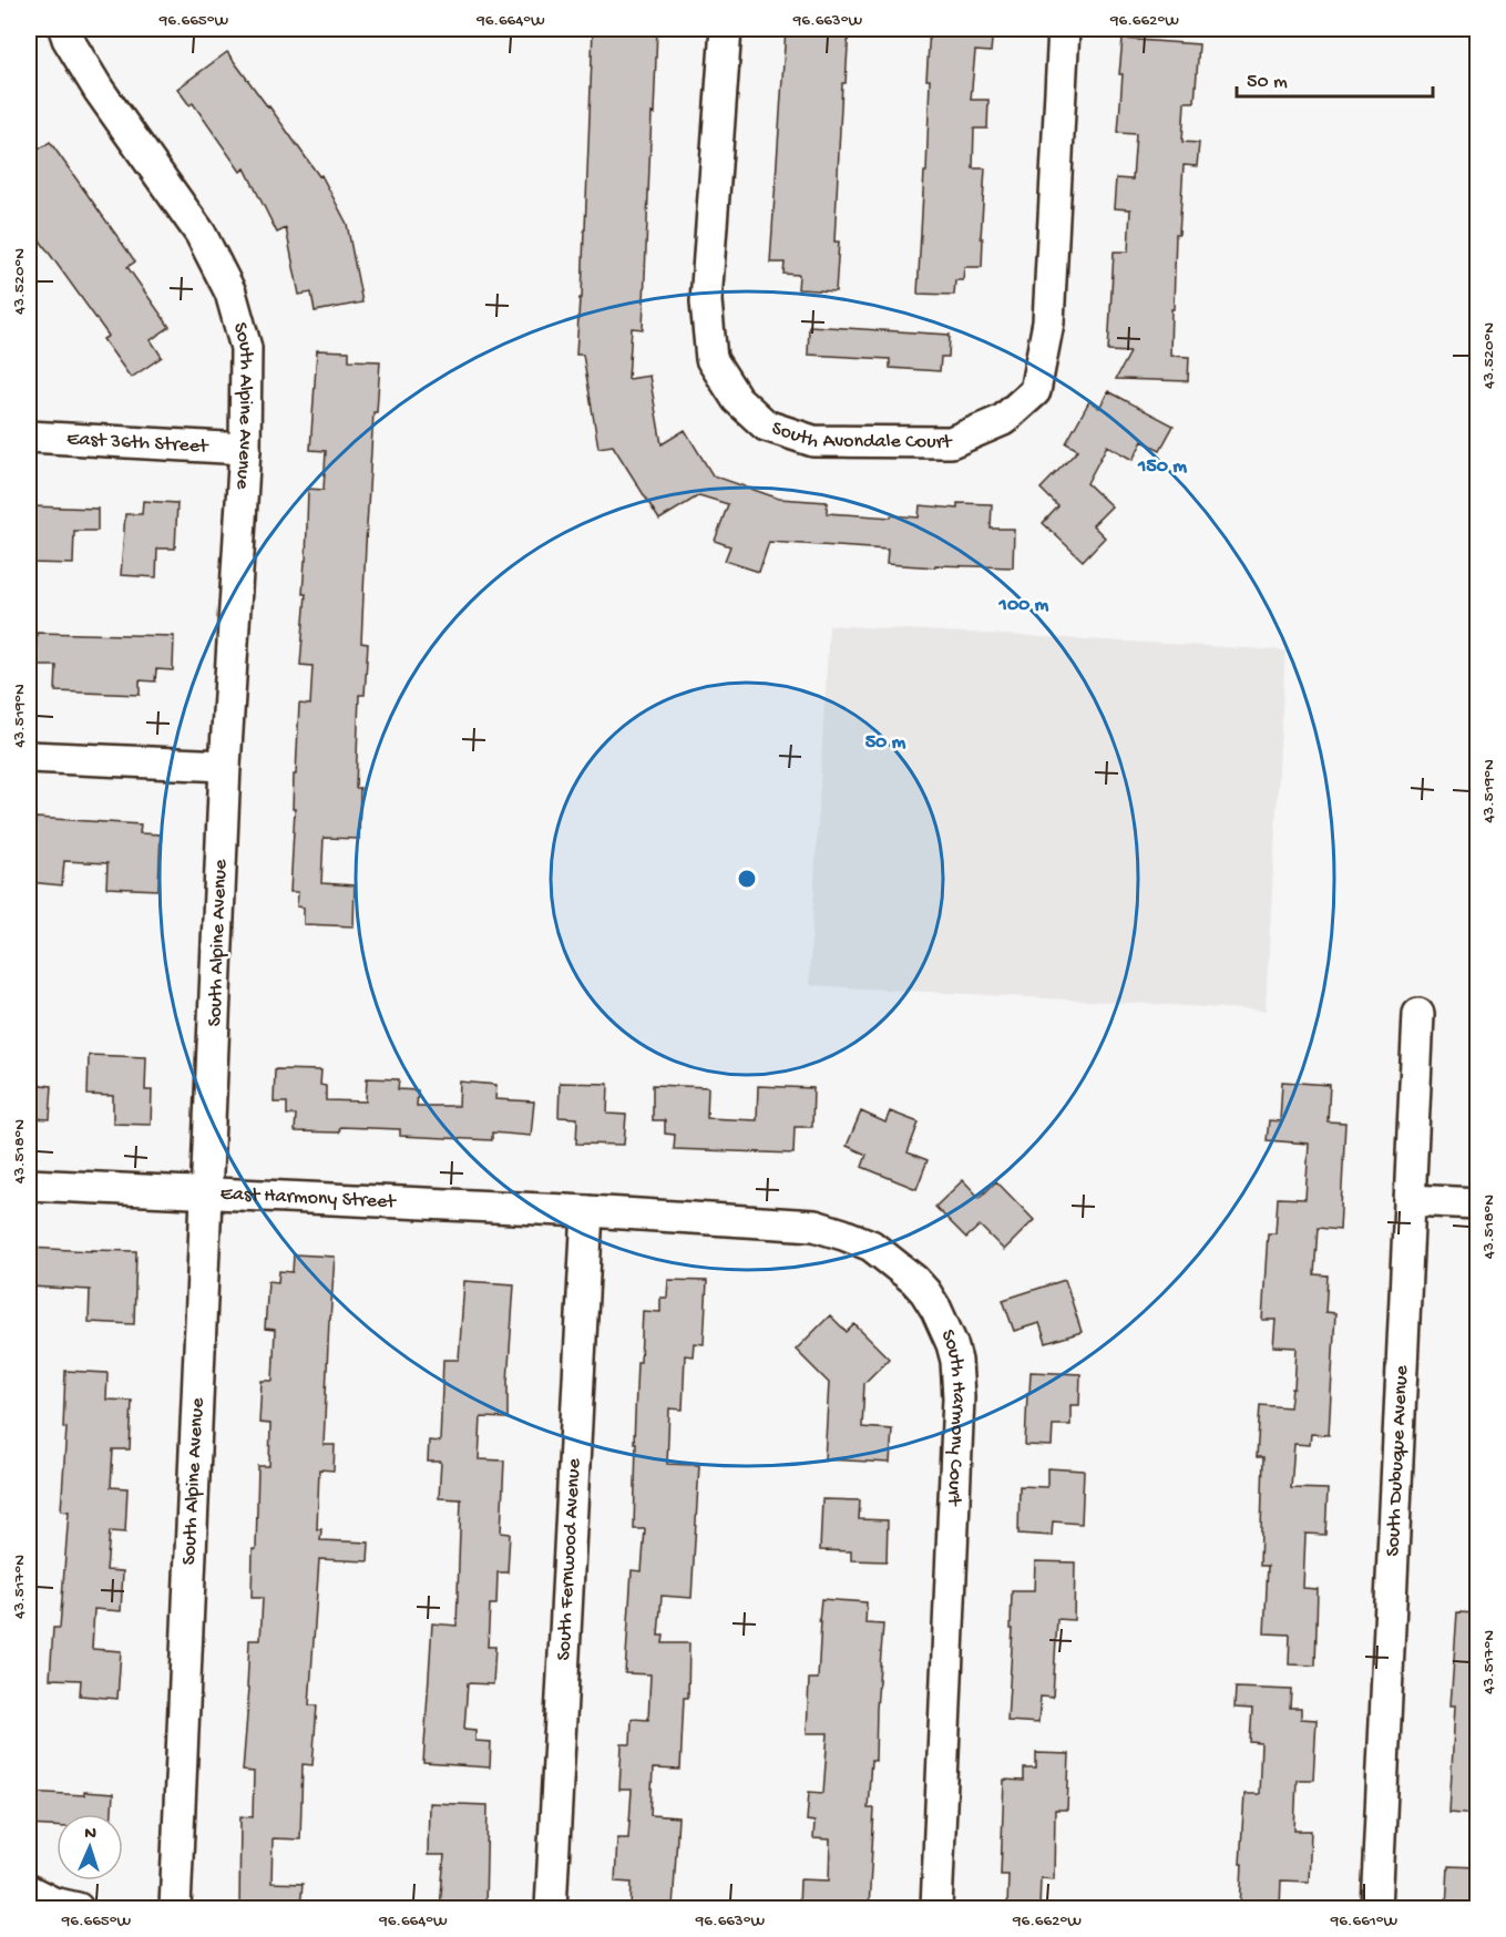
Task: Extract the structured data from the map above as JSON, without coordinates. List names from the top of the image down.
{
  "streets": {
    "street": [
      "South Alpine Avenue",
      "South Avondale Court",
      "East 36th Street",
      "East Harmony Street",
      "South Harmony Court",
      "South Dubuque Avenue",
      "South Fernwood Avenue"
    ]
  },
  "crossings": [
    ["South Alpine Avenue", "East 36th Street"],
    ["South Alpine Avenue", "East Harmony Street"],
    ["East Harmony Street", "South Harmony Court"],
    ["East Harmony Street", "South Fernwood Avenue"],
    ["South Harmony Court", "South Fernwood Avenue"]
  ],
  "scale_bar": "50 m",
  "north": "top",
  "coordinates": [
    "96.665°W",
    "96.664°W",
    "96.663°W",
    "96.662°W",
    "43.520°N",
    "43.519°N",
    "43.518°N",
    "43.517°N",
    "96.661°W"
  ],
  "rings": ["150 m", "100 m", "50 m"]
}
